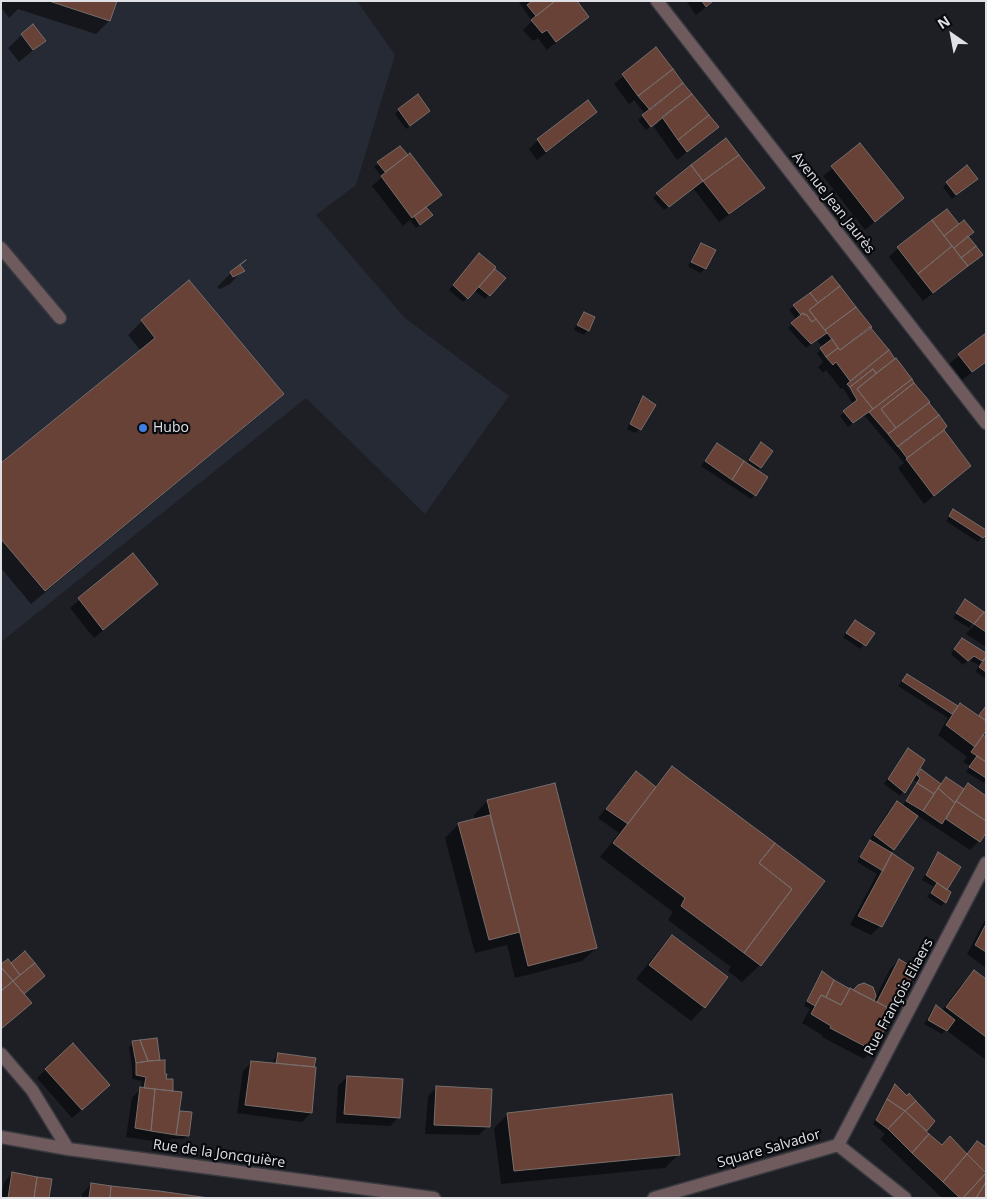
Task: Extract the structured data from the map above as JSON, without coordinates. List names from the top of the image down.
{
  "streets": {
    "street": [
      "Avenue Jean Jaurès",
      "Rue François Eliaers",
      "Square Salvador",
      "Rue de la Joncquière"
    ]
  },
  "crossings": [
    ["Rue François Eliaers", "Square Salvador"]
  ],
  "places": ["Hubo"],
  "north": "top left"
}
